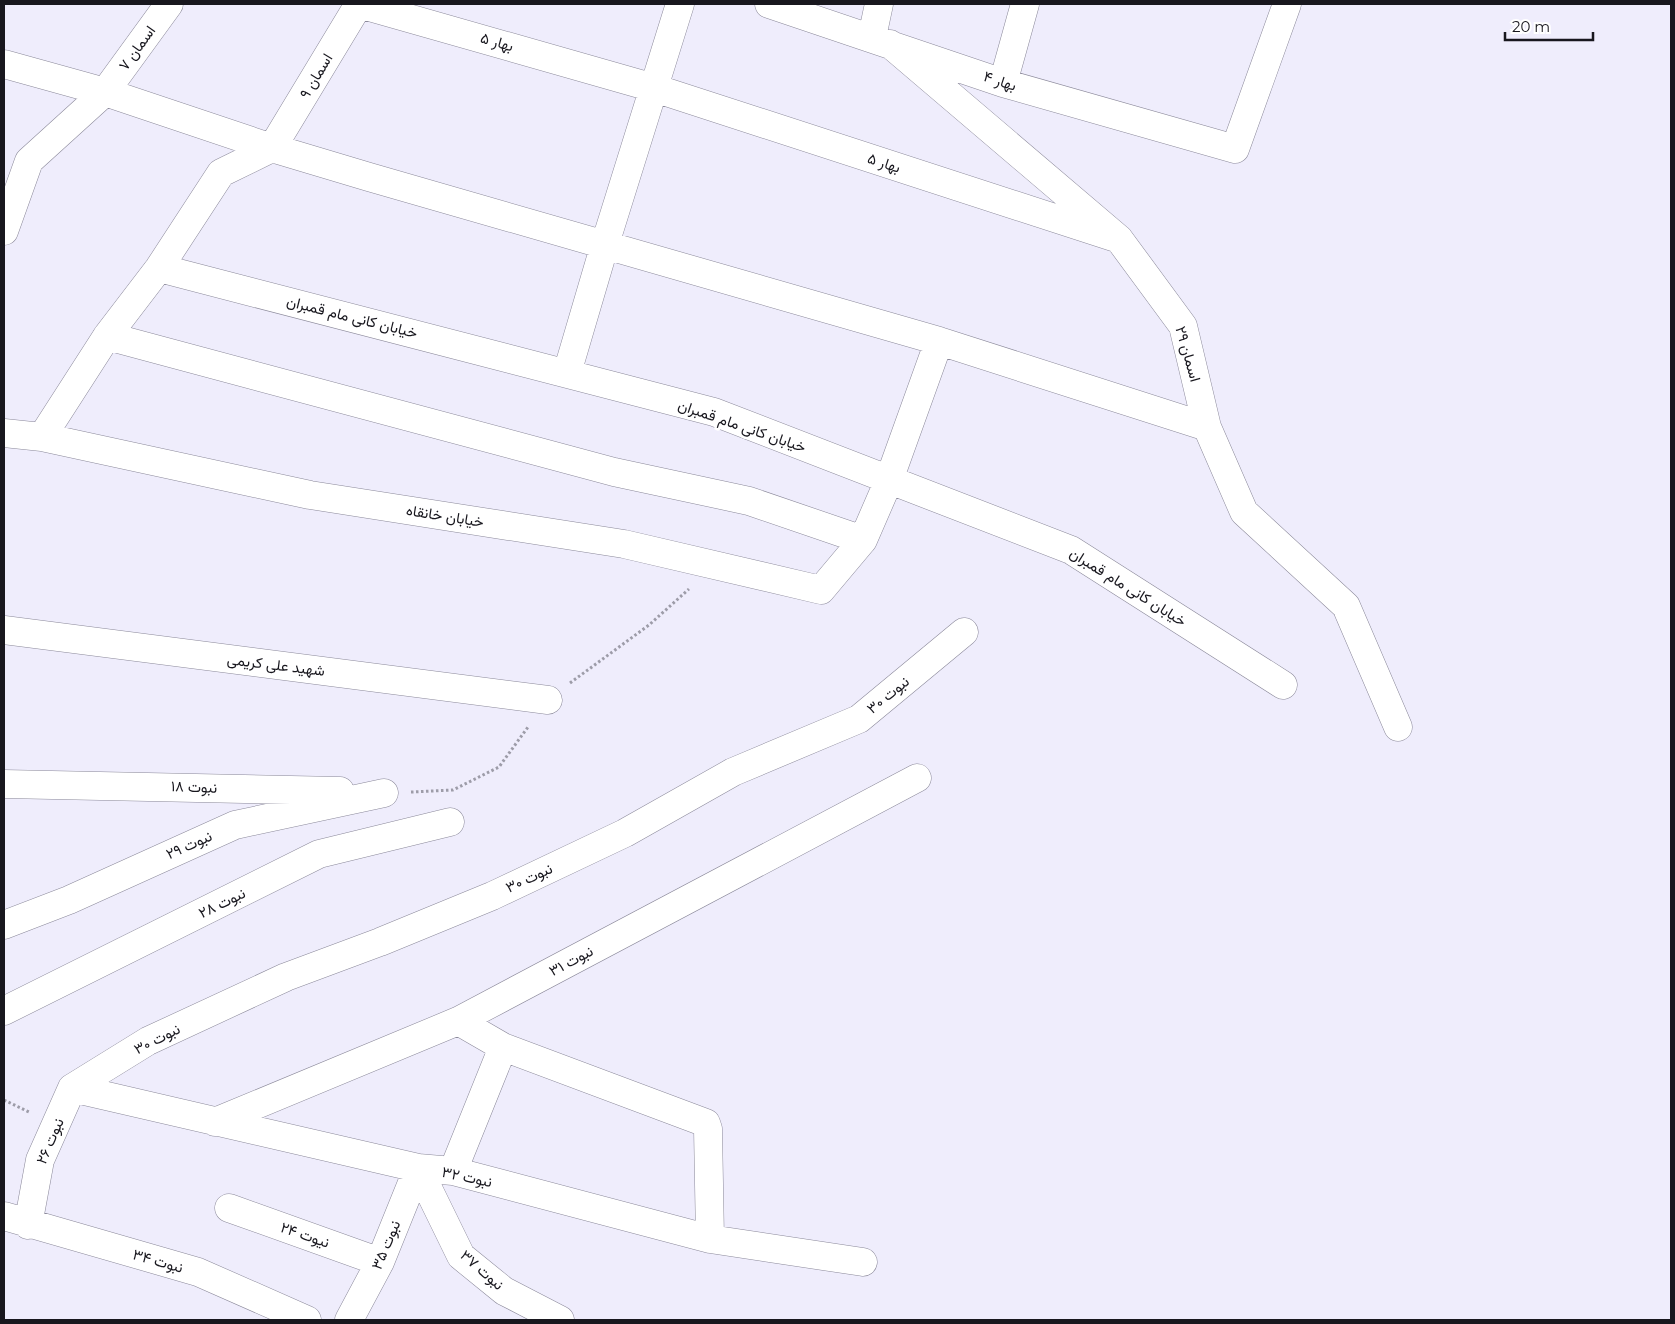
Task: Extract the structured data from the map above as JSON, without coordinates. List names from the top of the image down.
{
  "streets": {
    "street": [
      "بهار ۵",
      "اسمان ۷",
      "اسمان ۹",
      "بهار ۴",
      "خیابان کانی مام قمبران",
      "اسمان ۲۹",
      "خیابان خانقاه",
      "شهید علی کریمی",
      "نبوت ۳۰",
      "نبوت ۱۸",
      "نبوت ۲۹",
      "نبوت ۲۸",
      "نبوت ۳۱",
      "نبوت ۲۶",
      "نبوت ۳۲",
      "نیوت ۲۴",
      "نبوت ۳۵",
      "نبوت ۳۴",
      "نبوت ۳۷"
    ]
  },
  "crossings": [
    ["بهار ۵", "اسمان ۹"],
    ["بهار ۵", "اسمان ۲۹"],
    ["نبوت ۳۰", "نبوت ۲۶"],
    ["نبوت ۳۰", "نبوت ۳۲"],
    ["نبوت ۱۸", "نبوت ۲۹"],
    ["نبوت ۳۱", "نبوت ۳۲"],
    ["نبوت ۲۶", "نبوت ۳۲"],
    ["نبوت ۲۶", "نبوت ۳۴"],
    ["نبوت ۳۲", "نبوت ۳۵"],
    ["نبوت ۳۲", "نبوت ۳۷"],
    ["نیوت ۲۴", "نبوت ۳۵"],
    ["نبوت ۳۵", "نبوت ۳۷"]
  ],
  "scale_bar": "20 m"
}
